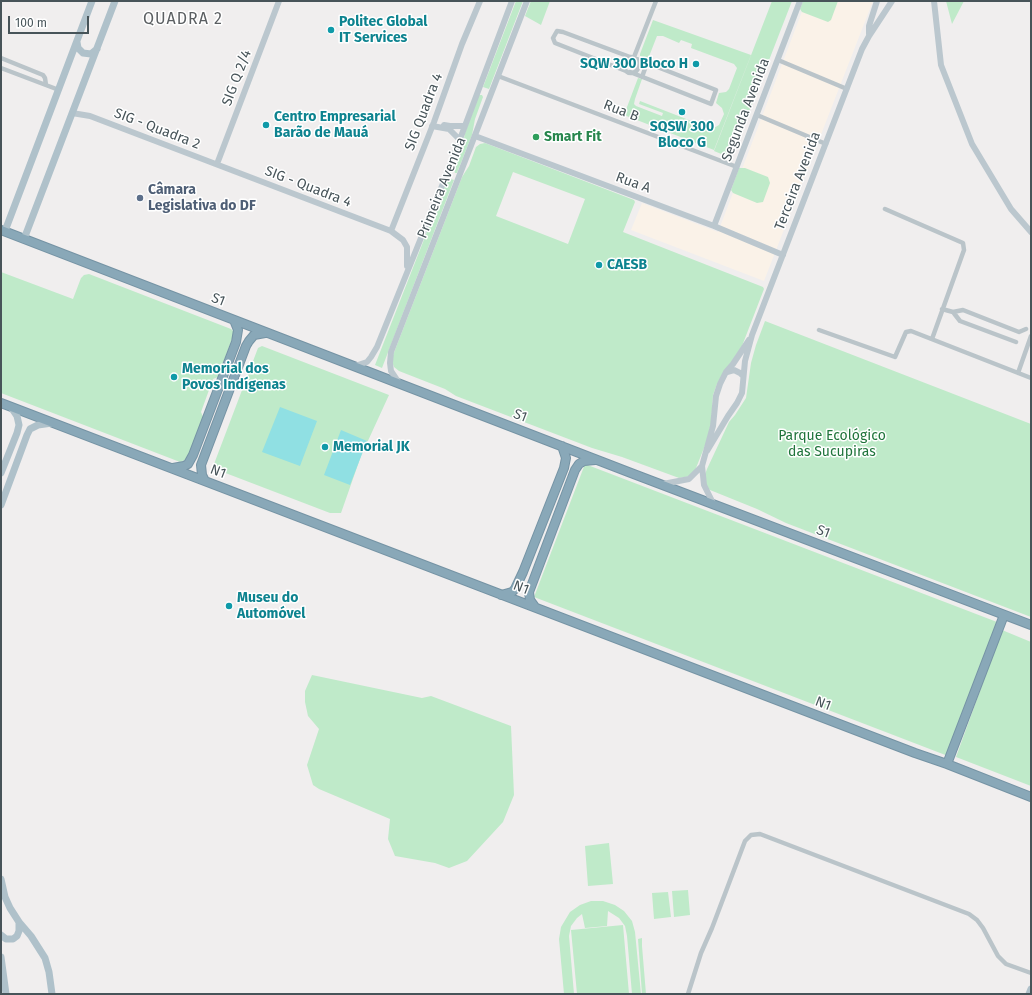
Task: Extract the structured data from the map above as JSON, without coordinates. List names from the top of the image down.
{
  "streets": {
    "highway": ["S1", "N1"],
    "street": [
      "SIG Q 2/4",
      "Segunda Avenida",
      "Rua B",
      "SIG Quadra 4",
      "SIG - Quadra 2",
      "Terceira Avenida",
      "Rua A",
      "SIG - Quadra 4",
      "Primeira Avenida"
    ]
  },
  "crossings": [
    ["SIG Q 2/4", "SIG - Quadra 2"],
    ["SIG Q 2/4", "SIG - Quadra 4"],
    ["Segunda Avenida", "Rua B"],
    ["Segunda Avenida", "Rua A"],
    ["Rua B", "Primeira Avenida"],
    ["SIG Quadra 4", "SIG - Quadra 4"],
    ["SIG - Quadra 2", "SIG - Quadra 4"],
    ["Terceira Avenida", "Rua A"],
    ["Rua A", "Primeira Avenida"],
    ["Primeira Avenida", "S1"]
  ],
  "districts": ["QUADRA 2"],
  "parks": ["Parque Ecológico das Sucupiras"],
  "places": [
    "Politec Global IT Services",
    "SQW 300 Bloco H",
    "SQSW 300 Bloco G",
    "Centro Empresarial Barão de Mauá",
    "Smart Fit",
    "Câmara Legislativa do DF",
    "CAESB",
    "Memorial dos Povos Indígenas",
    "Memorial JK",
    "Museu do Automóvel"
  ],
  "scale_bar": "100 m"
}
